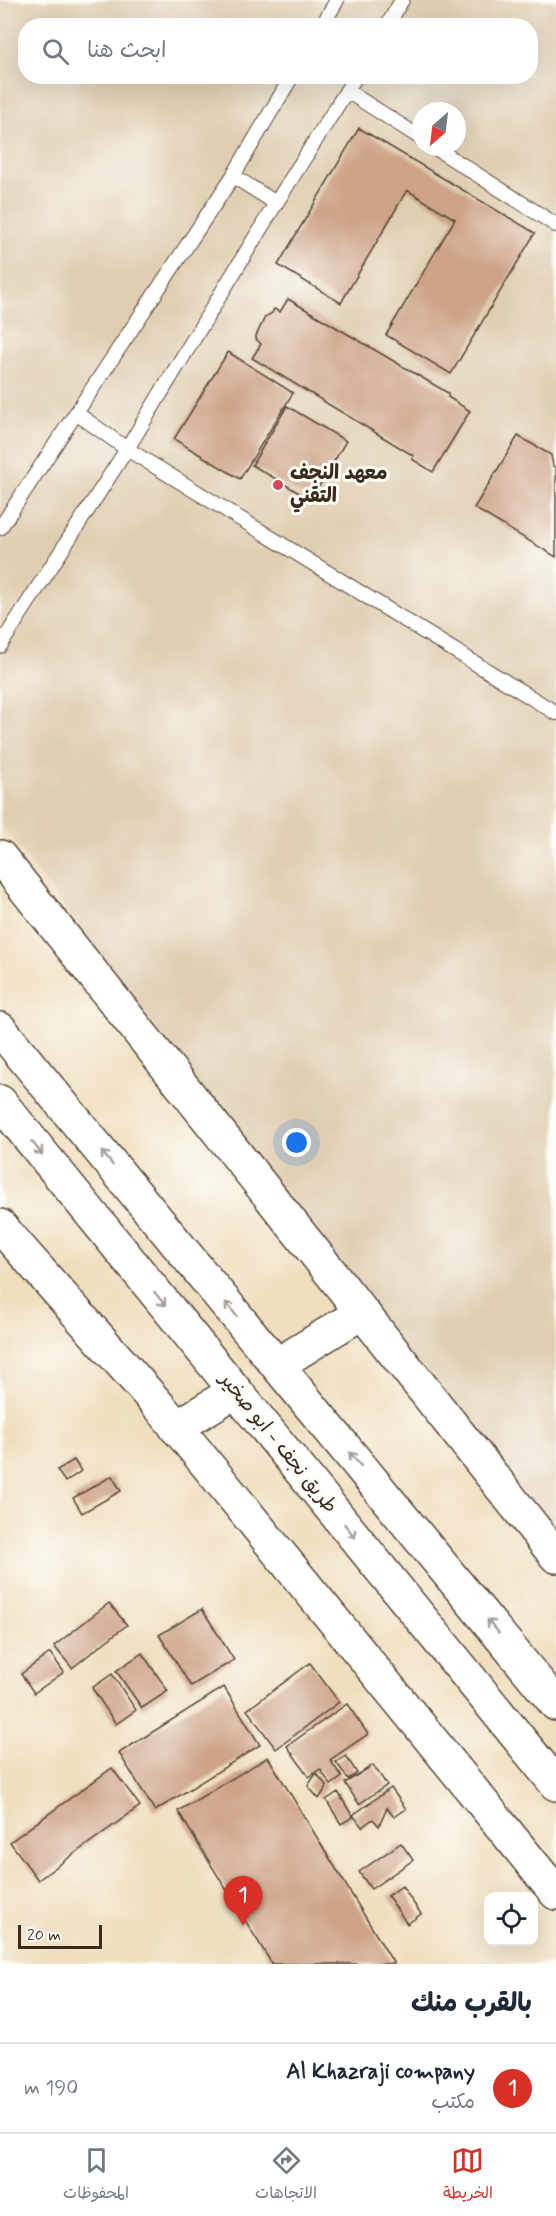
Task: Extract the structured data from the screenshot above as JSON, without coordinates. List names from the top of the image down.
{
  "streets": {
    "main road": ["طريق نجف - ابو صخير"]
  },
  "places": ["معهد النجف التقني"],
  "scale_bar": "20 m",
  "north": "bottom left",
  "page": {
    "search": "ابحث هنا",
    "pins": "1",
    "scale": "20 m",
    "heading": "بالقرب منك",
    "list": [
      {
        "mark": "1",
        "name": "Al Khazraji company",
        "note": "مكتب",
        "value": "190 m"
      }
    ],
    "nav": ["الخريطة", "الاتجاهات", "المحفوظات"]
  }
}
